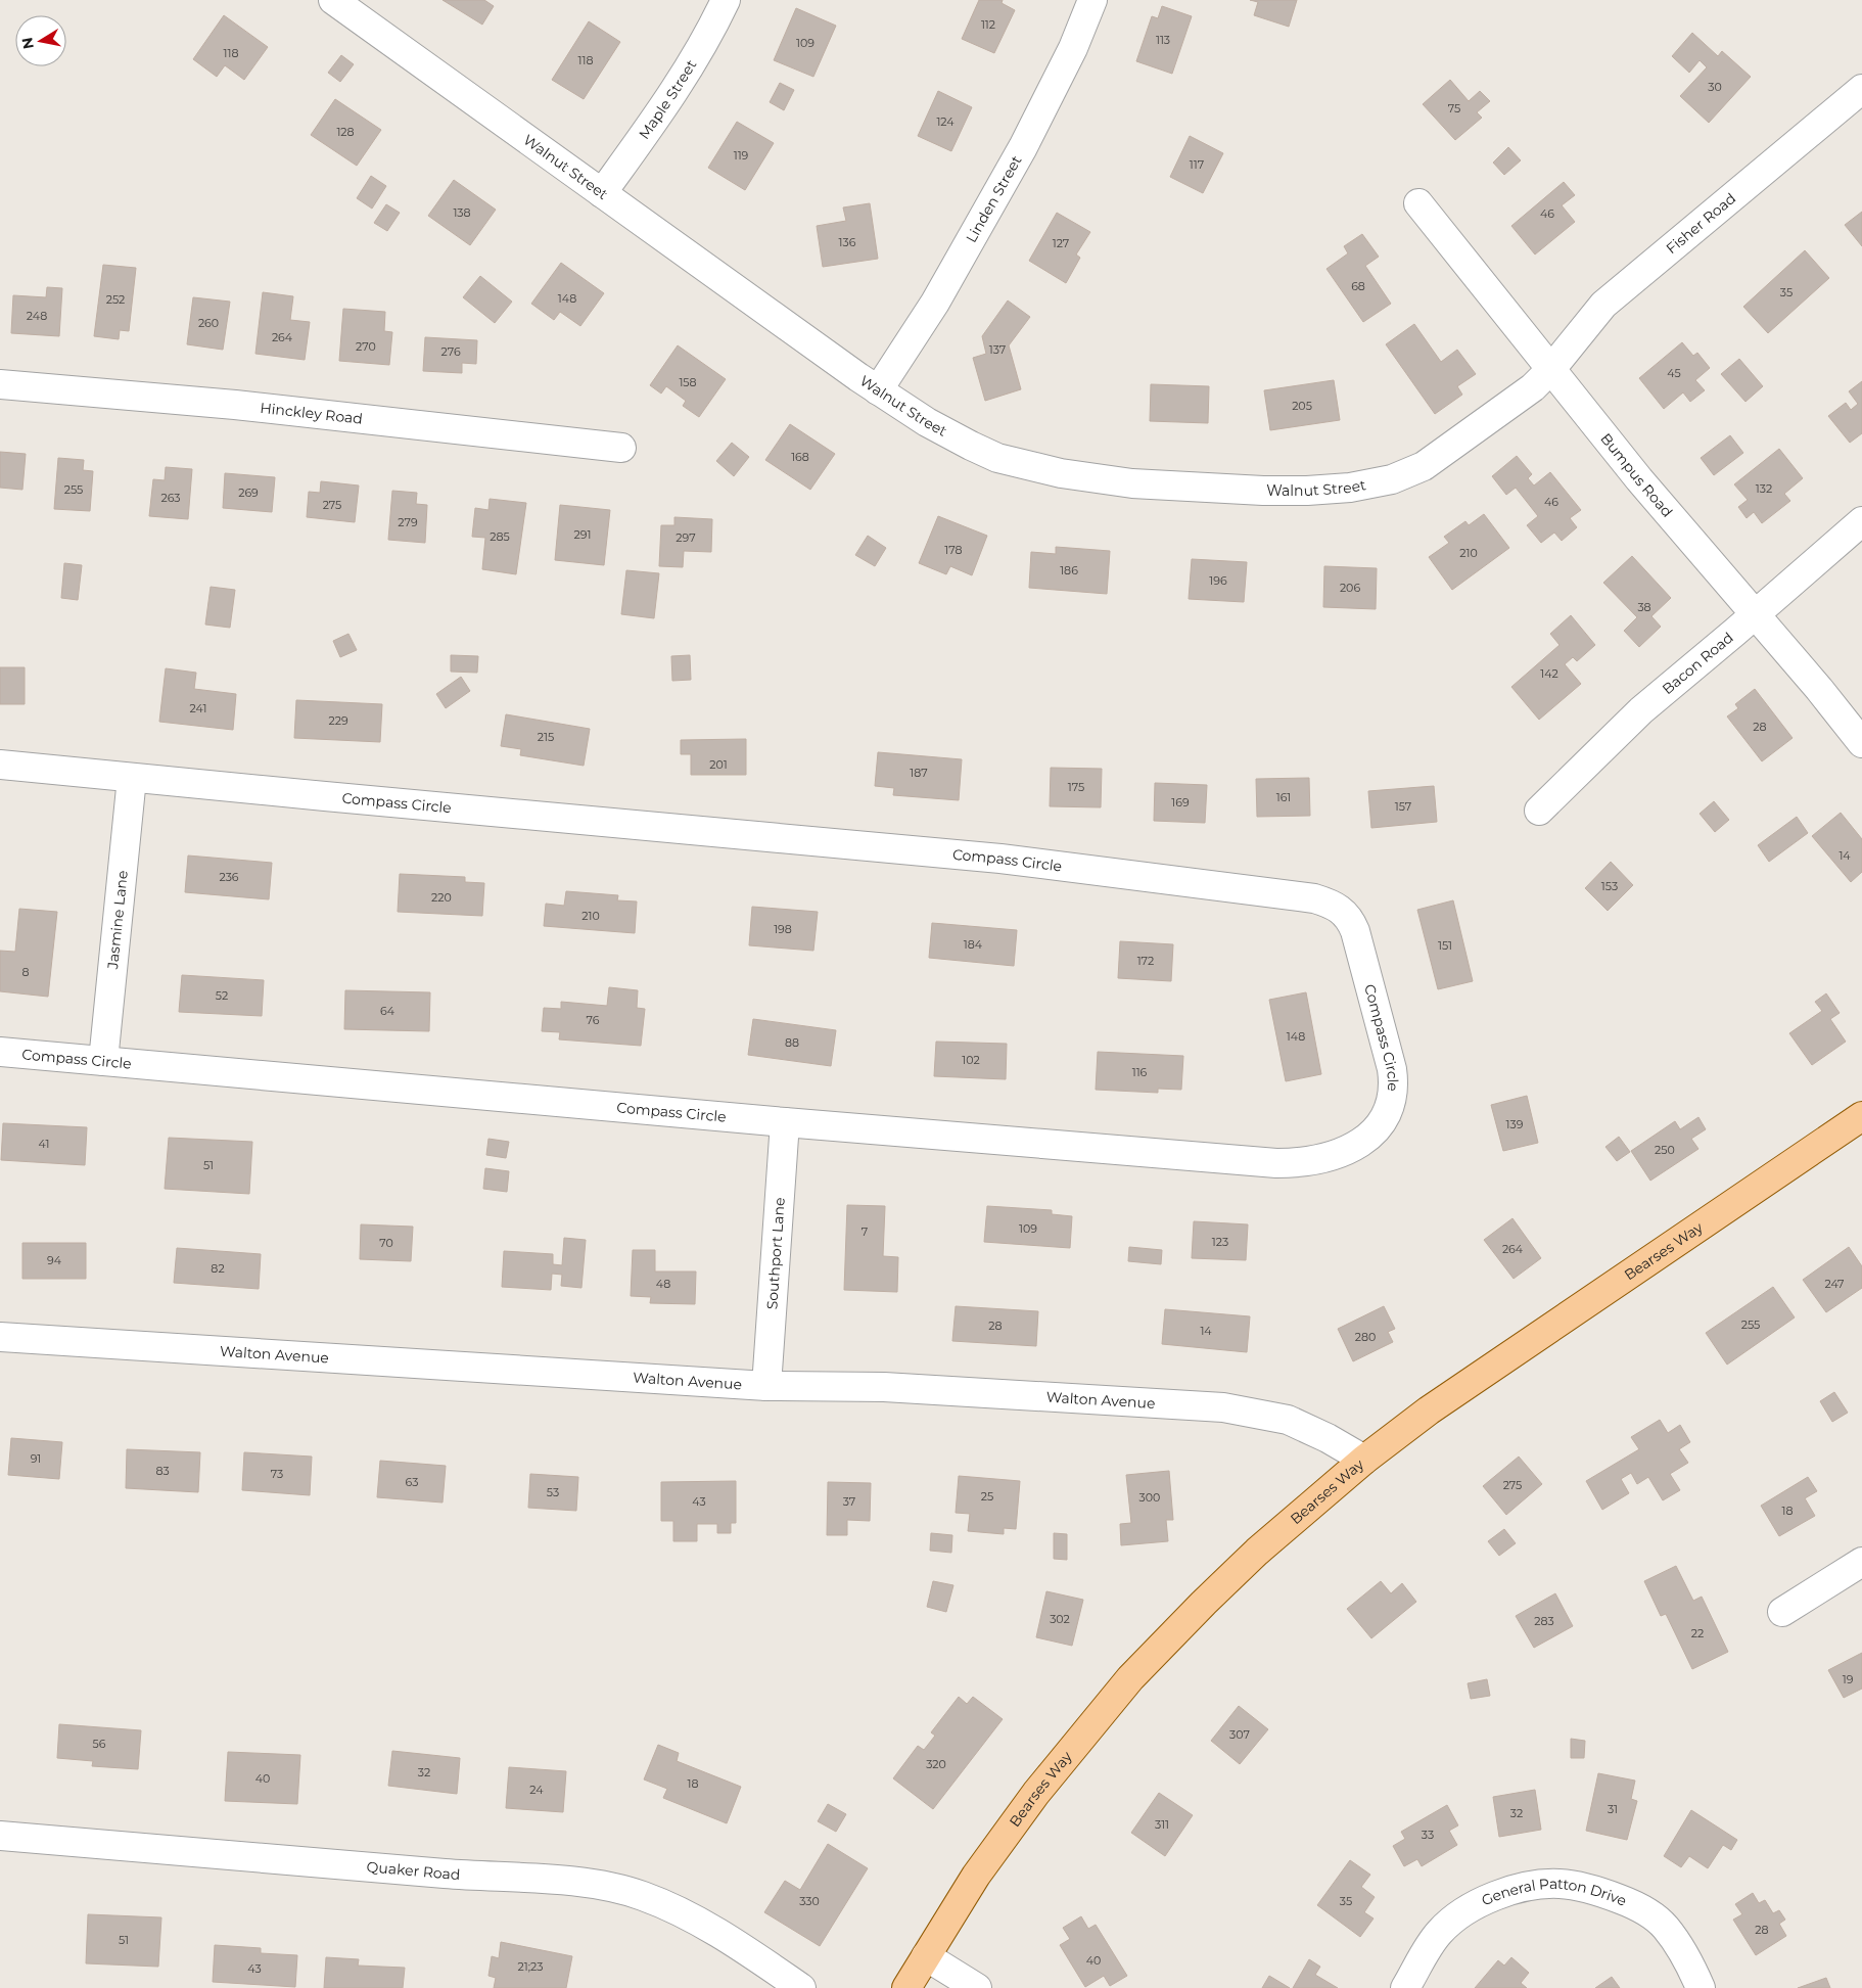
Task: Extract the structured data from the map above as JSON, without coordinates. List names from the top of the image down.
{
  "streets": {
    "main road": ["Bearses Way"],
    "street": [
      "Maple Street",
      "Walnut Street",
      "Linden Street",
      "Fisher Road",
      "Hinckley Road",
      "Bumpus Road",
      "Bacon Road",
      "Compass Circle",
      "Jasmine Lane",
      "Southport Lane",
      "Walton Avenue",
      "Quaker Road",
      "General Patton Drive"
    ]
  },
  "crossings": [
    ["Maple Street", "Walnut Street"],
    ["Walnut Street", "Linden Street"],
    ["Walnut Street", "Fisher Road"],
    ["Walnut Street", "Bumpus Road"],
    ["Fisher Road", "Bumpus Road"],
    ["Bumpus Road", "Bacon Road"],
    ["Compass Circle", "Jasmine Lane"],
    ["Compass Circle", "Southport Lane"],
    ["Bearses Way", "Walton Avenue"],
    ["Southport Lane", "Walton Avenue"]
  ],
  "house_numbers": [
    "112",
    "113",
    "109",
    "118",
    "118",
    "30",
    "75",
    "124",
    "128",
    "119",
    "117",
    "138",
    "46",
    "136",
    "127",
    "68",
    "35",
    "148",
    "252",
    "248",
    "260",
    "264",
    "270",
    "137",
    "276",
    "45",
    "158",
    "205",
    "168",
    "132",
    "255",
    "269",
    "263",
    "46",
    "275",
    "279",
    "291",
    "285",
    "297",
    "178",
    "210",
    "186",
    "196",
    "206",
    "38",
    "142",
    "241",
    "229",
    "28",
    "215",
    "201",
    "187",
    "175",
    "161",
    "169",
    "157",
    "14",
    "236",
    "153",
    "220",
    "210",
    "198",
    "184",
    "151",
    "172",
    "8",
    "52",
    "64",
    "76",
    "148",
    "88",
    "102",
    "116",
    "139",
    "41",
    "250",
    "51",
    "109",
    "7",
    "123",
    "70",
    "264",
    "94",
    "82",
    "48",
    "247",
    "255",
    "28",
    "14",
    "280",
    "91",
    "83",
    "73",
    "63",
    "275",
    "53",
    "25",
    "300",
    "43",
    "37",
    "18",
    "302",
    "283",
    "22",
    "19",
    "307",
    "56",
    "320",
    "32",
    "40",
    "18",
    "24",
    "31",
    "32",
    "311",
    "33",
    "330",
    "35",
    "28",
    "51",
    "40",
    "21;23",
    "43"
  ],
  "north": "left"
}
